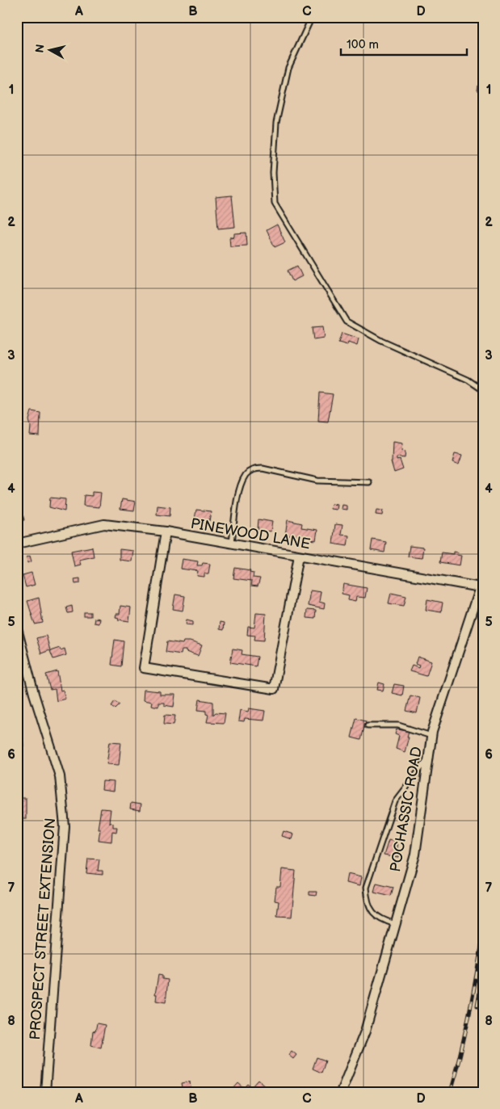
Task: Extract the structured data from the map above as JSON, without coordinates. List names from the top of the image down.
{
  "streets": {
    "street": ["PINEWOOD LANE", "POCHASSIC ROAD", "PROSPECT STREET EXTENSION"]
  },
  "crossings": [
    ["PINEWOOD LANE", "POCHASSIC ROAD"]
  ],
  "scale_bar": "100 m",
  "north": "left",
  "grid": {
    "columns": [
      "A",
      "B",
      "C",
      "D"
    ],
    "rows": [
      "1",
      "2",
      "3",
      "4",
      "5",
      "6",
      "7",
      "8"
    ]
  }
}
